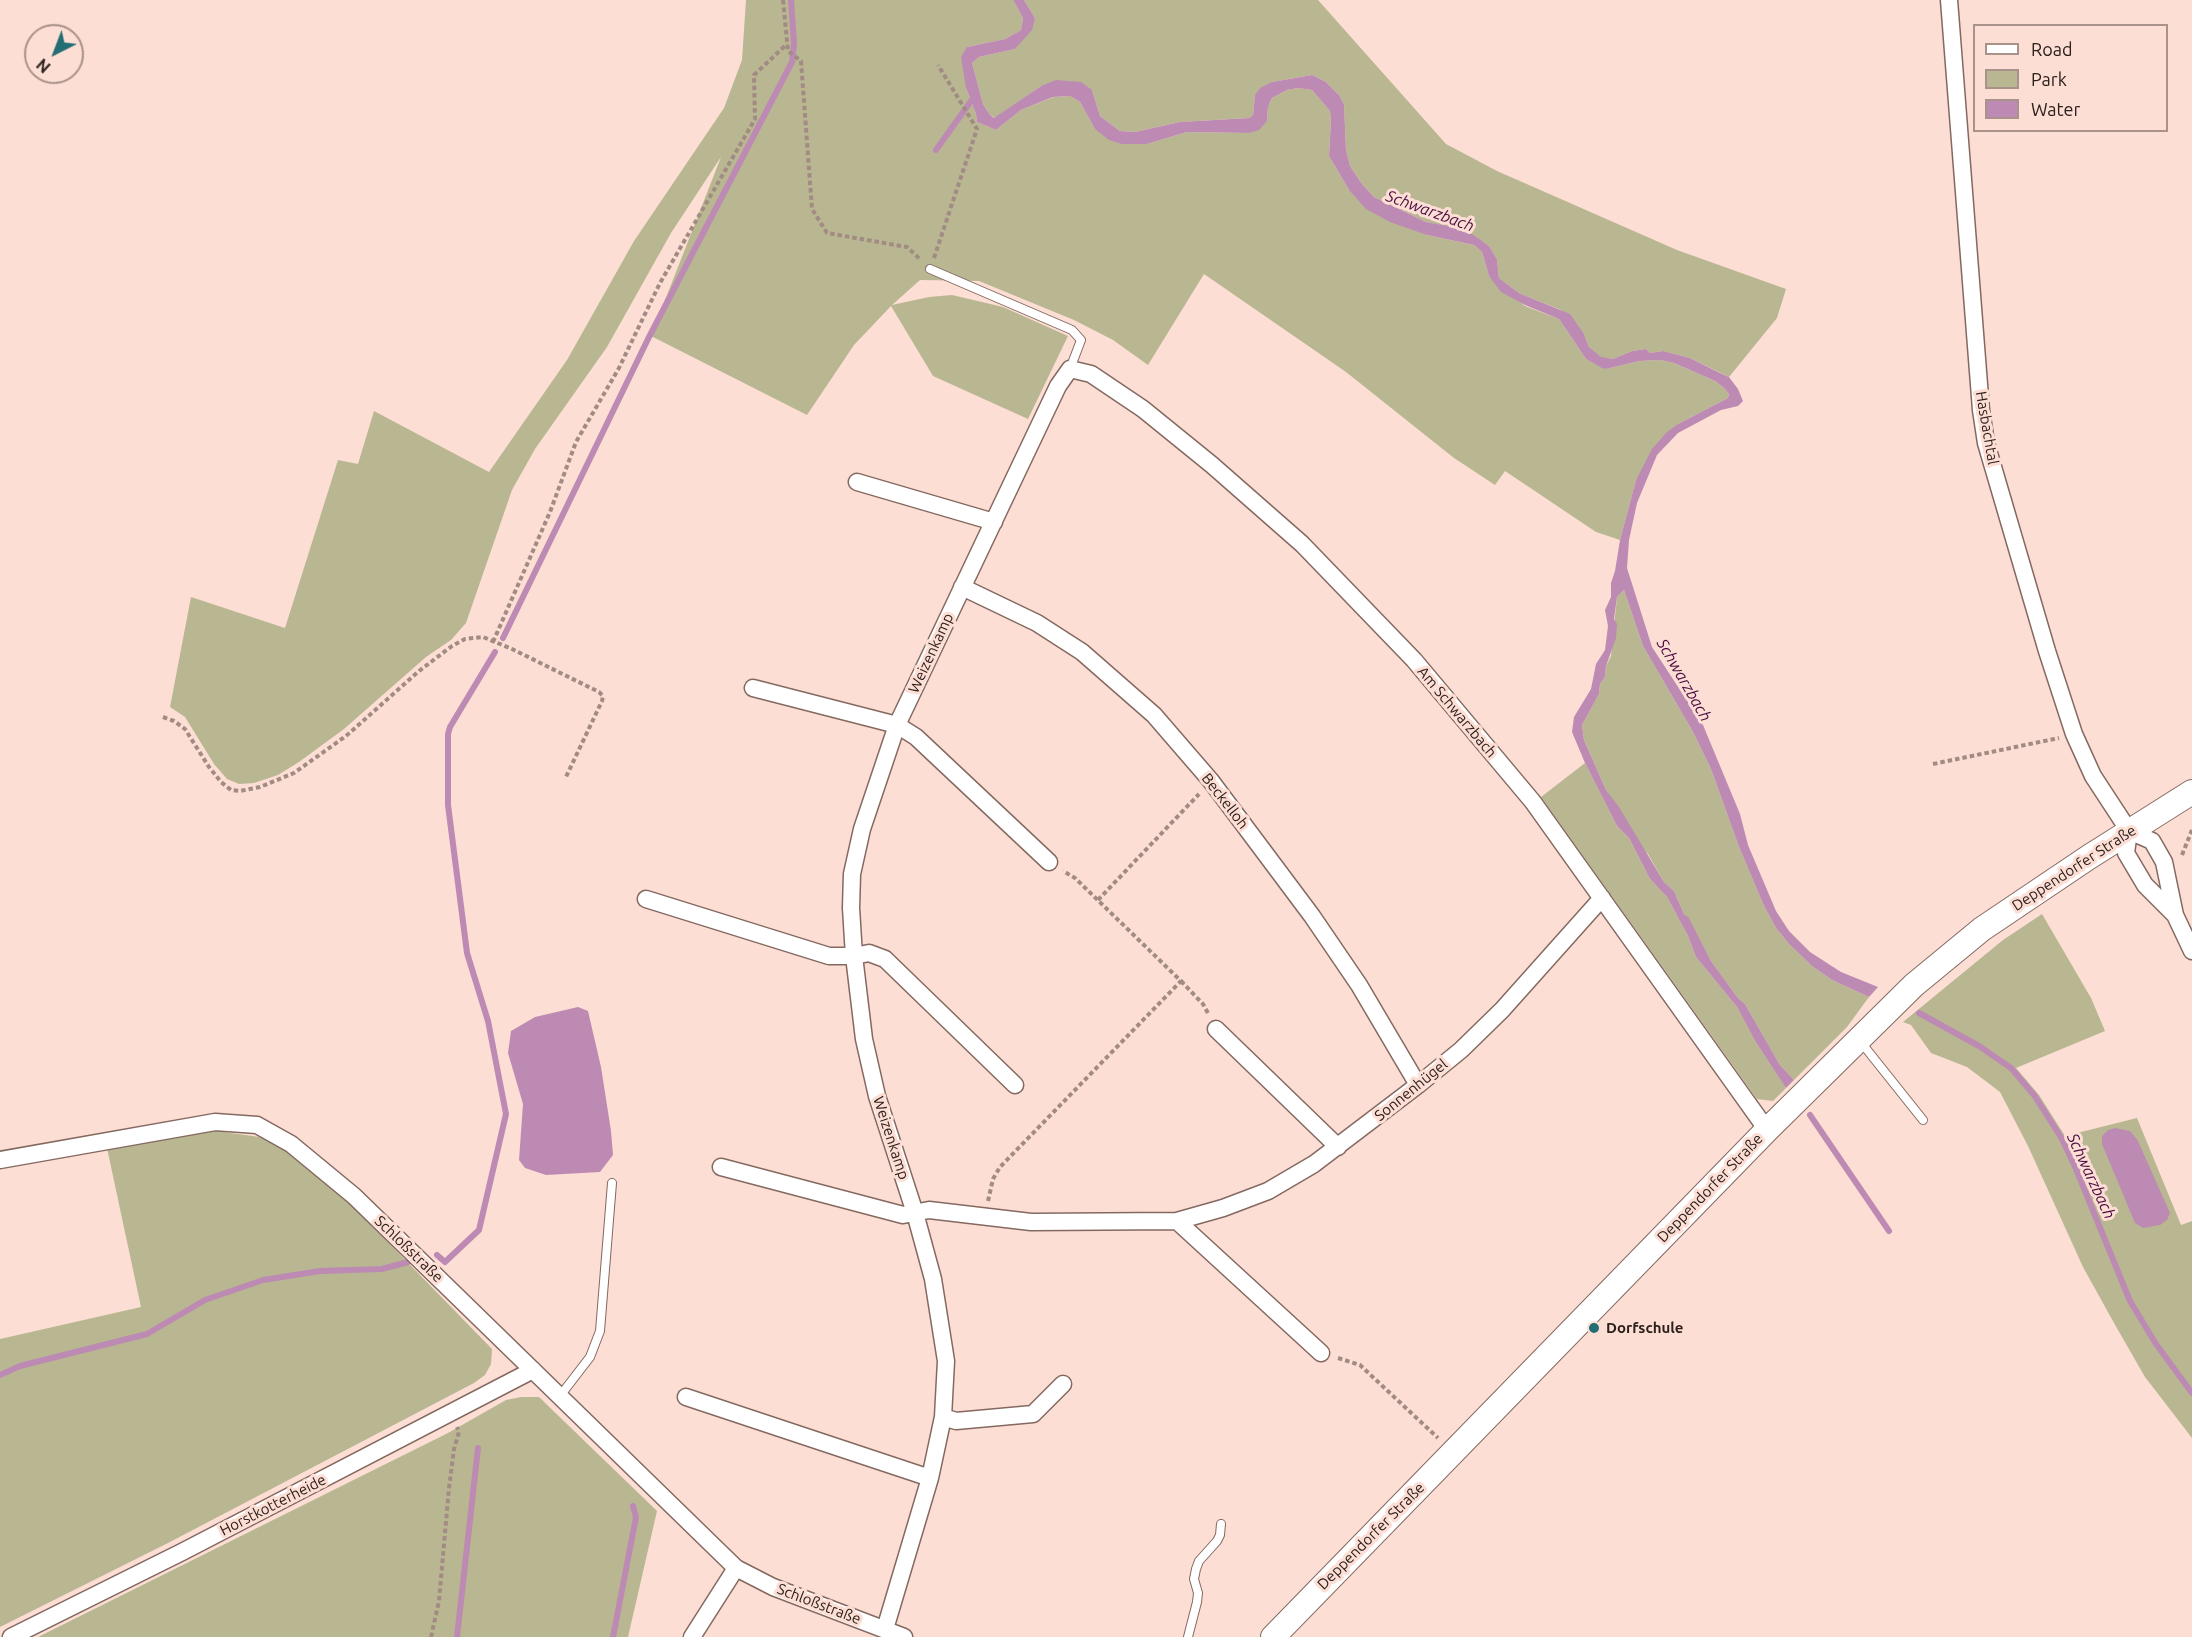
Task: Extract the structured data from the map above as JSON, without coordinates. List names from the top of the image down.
{
  "streets": {
    "street": [
      "Hasbachtal",
      "Weizenkamp",
      "Am Schwarzbach",
      "Beckelloh",
      "Deppendorfer Straße",
      "Sonnenhügel",
      "Schloßstraße",
      "Horstkotterheide"
    ]
  },
  "crossings": [
    ["Hasbachtal", "Deppendorfer Straße"],
    ["Weizenkamp", "Am Schwarzbach"],
    ["Weizenkamp", "Beckelloh"],
    ["Weizenkamp", "Sonnenhügel"],
    ["Weizenkamp", "Schloßstraße"],
    ["Am Schwarzbach", "Deppendorfer Straße"],
    ["Am Schwarzbach", "Sonnenhügel"],
    ["Beckelloh", "Sonnenhügel"],
    ["Schloßstraße", "Horstkotterheide"]
  ],
  "water": ["Schwarzbach"],
  "places": ["Dorfschule"],
  "legend": ["Road", "Park", "Water"],
  "north": "bottom left"
}
